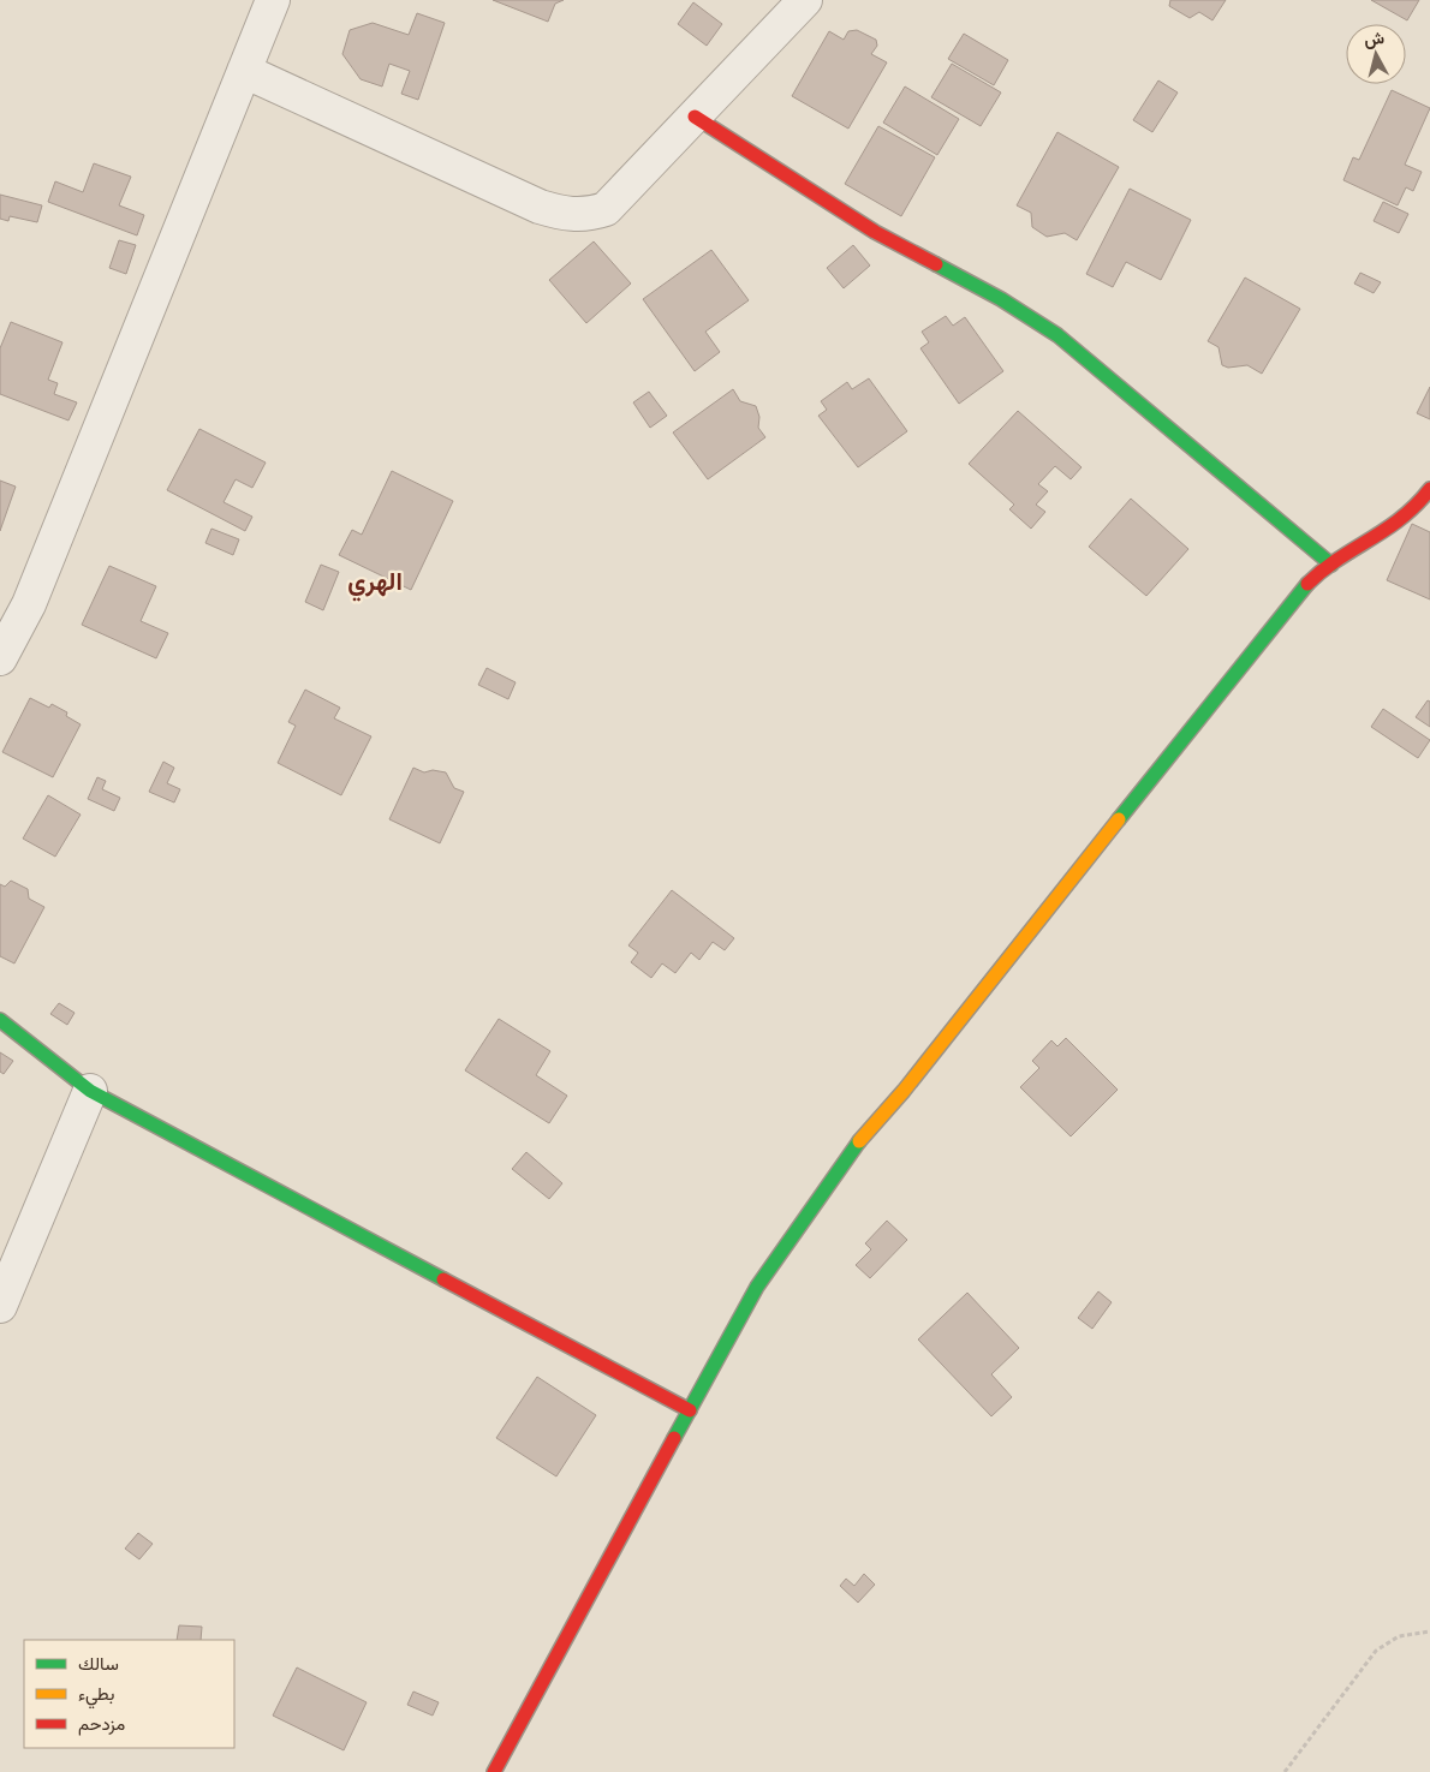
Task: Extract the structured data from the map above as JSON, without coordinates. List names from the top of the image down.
{
  "districts": ["الهري"],
  "legend": ["سالك", "بطيء", "مزدحم"],
  "north": "top"
}
